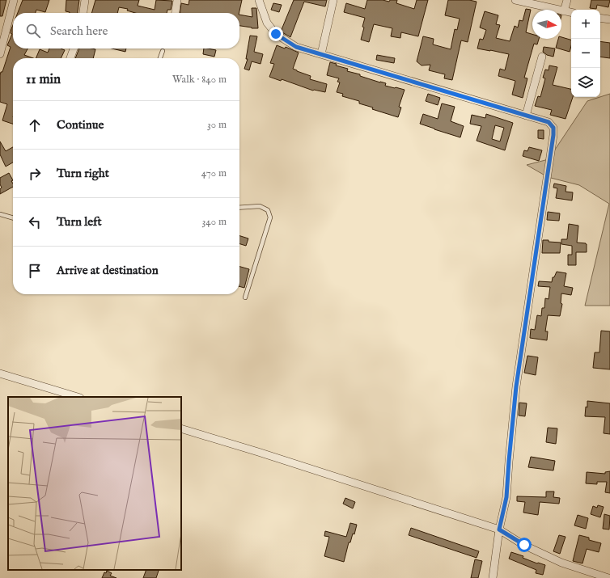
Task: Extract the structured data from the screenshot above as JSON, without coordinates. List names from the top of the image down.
{
  "north": "right",
  "page": {
    "map_buttons": ["+", "−"],
    "search": "Search here",
    "heading": ["11 min", "Walk · 840 m"],
    "list": [
      ["Continue", "30 m"],
      ["Turn right", "470 m"],
      ["Turn left", "340 m"],
      "Arrive at destination"
    ]
  }
}
